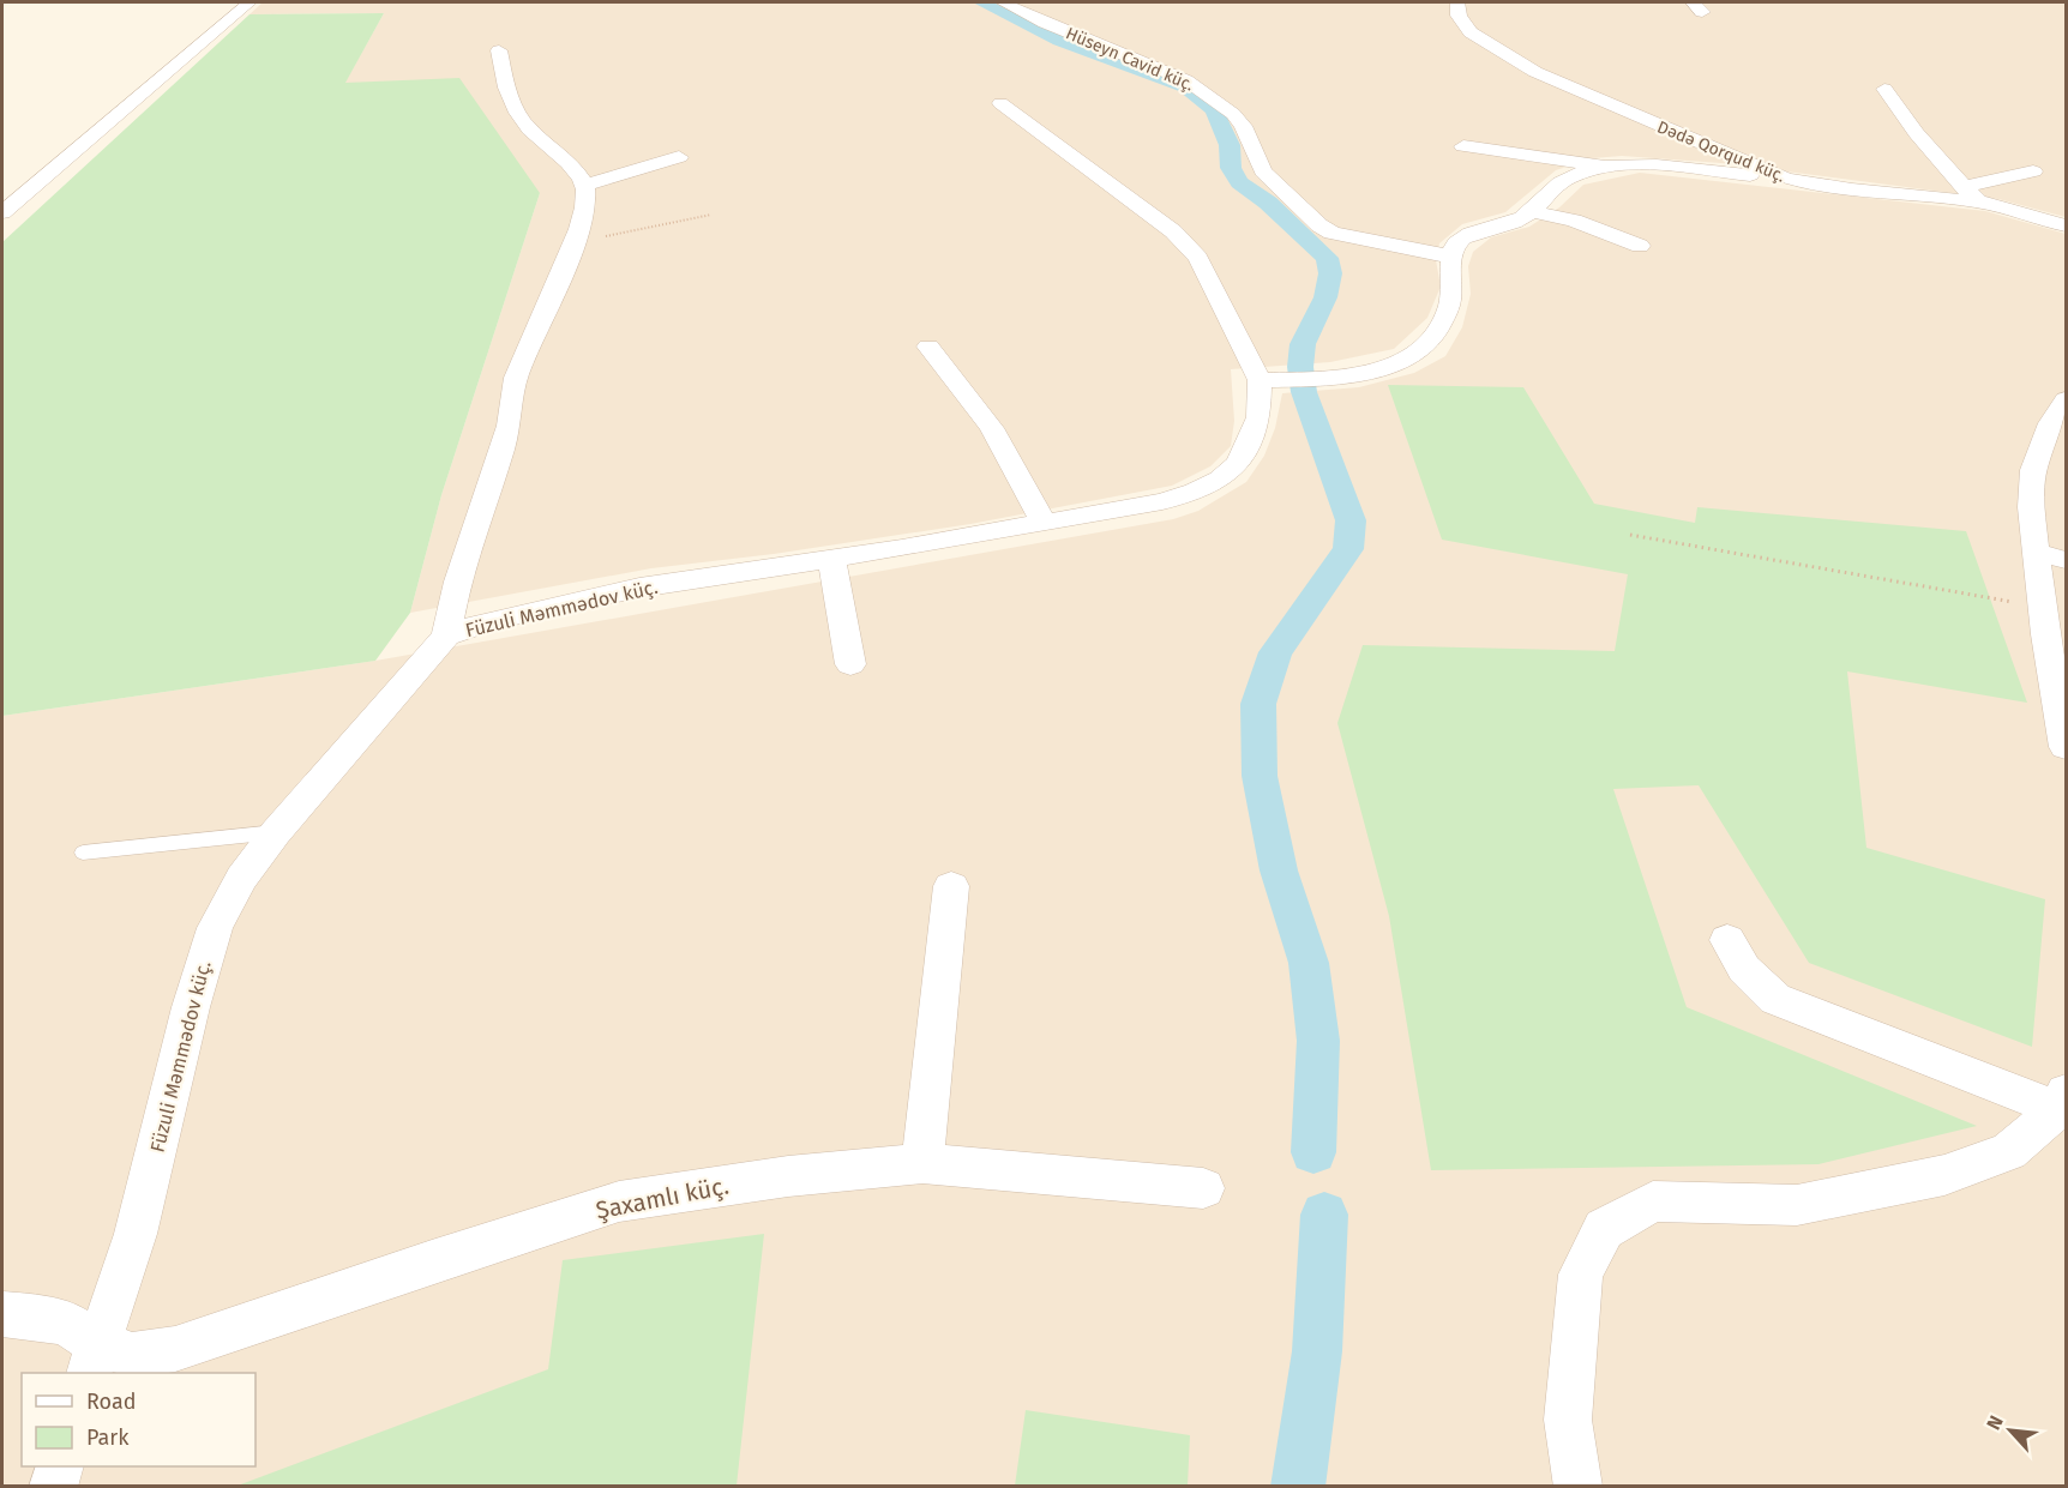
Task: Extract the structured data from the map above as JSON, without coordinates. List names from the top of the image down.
{
  "streets": {
    "street": [
      "Hüseyn Cavid küç.",
      "Dədə Qorqud küç.",
      "Füzuli Məmmədov küç.",
      "Şaxamlı küç."
    ]
  },
  "crossings": [
    ["Füzuli Məmmədov küç.", "Şaxamlı küç."]
  ],
  "legend": ["Road", "Park"],
  "north": "top left"
}
